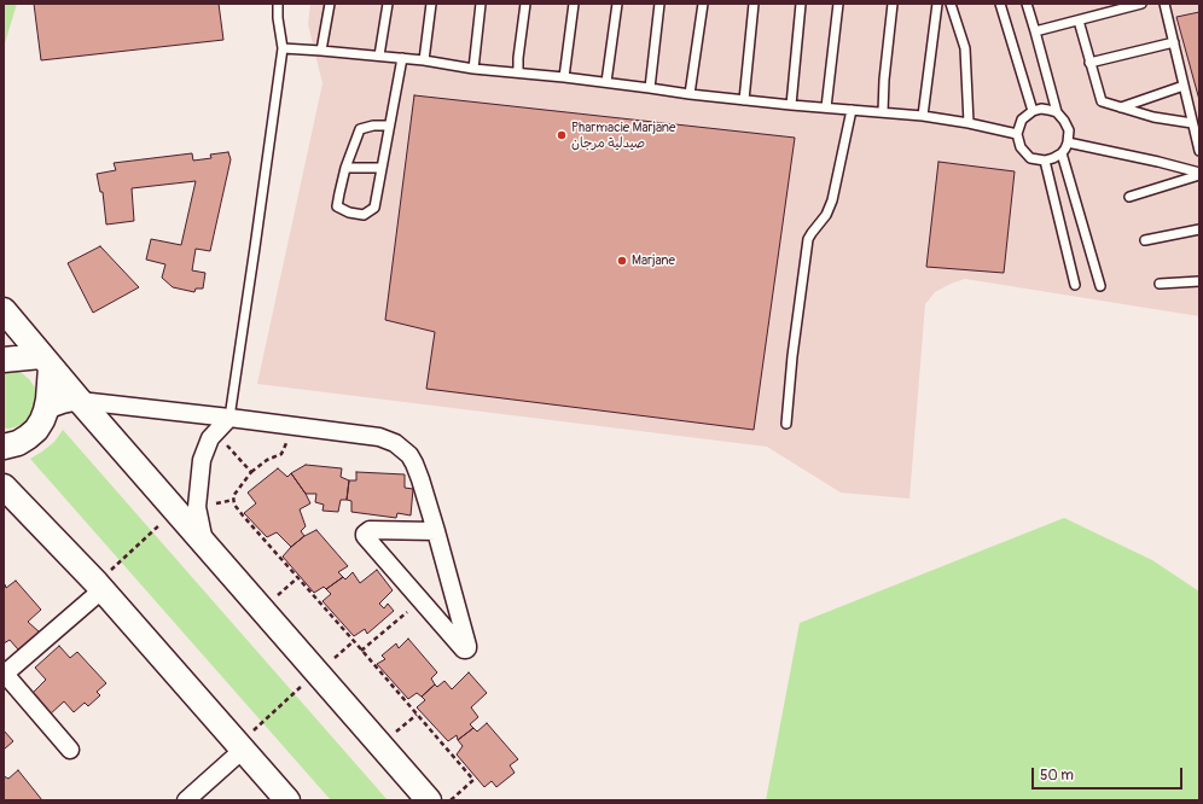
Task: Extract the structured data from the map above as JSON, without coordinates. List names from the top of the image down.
{
  "places": ["Pharmacie Marjane صيدلية مرجان", "Marjane"],
  "scale_bar": "50 m"
}
